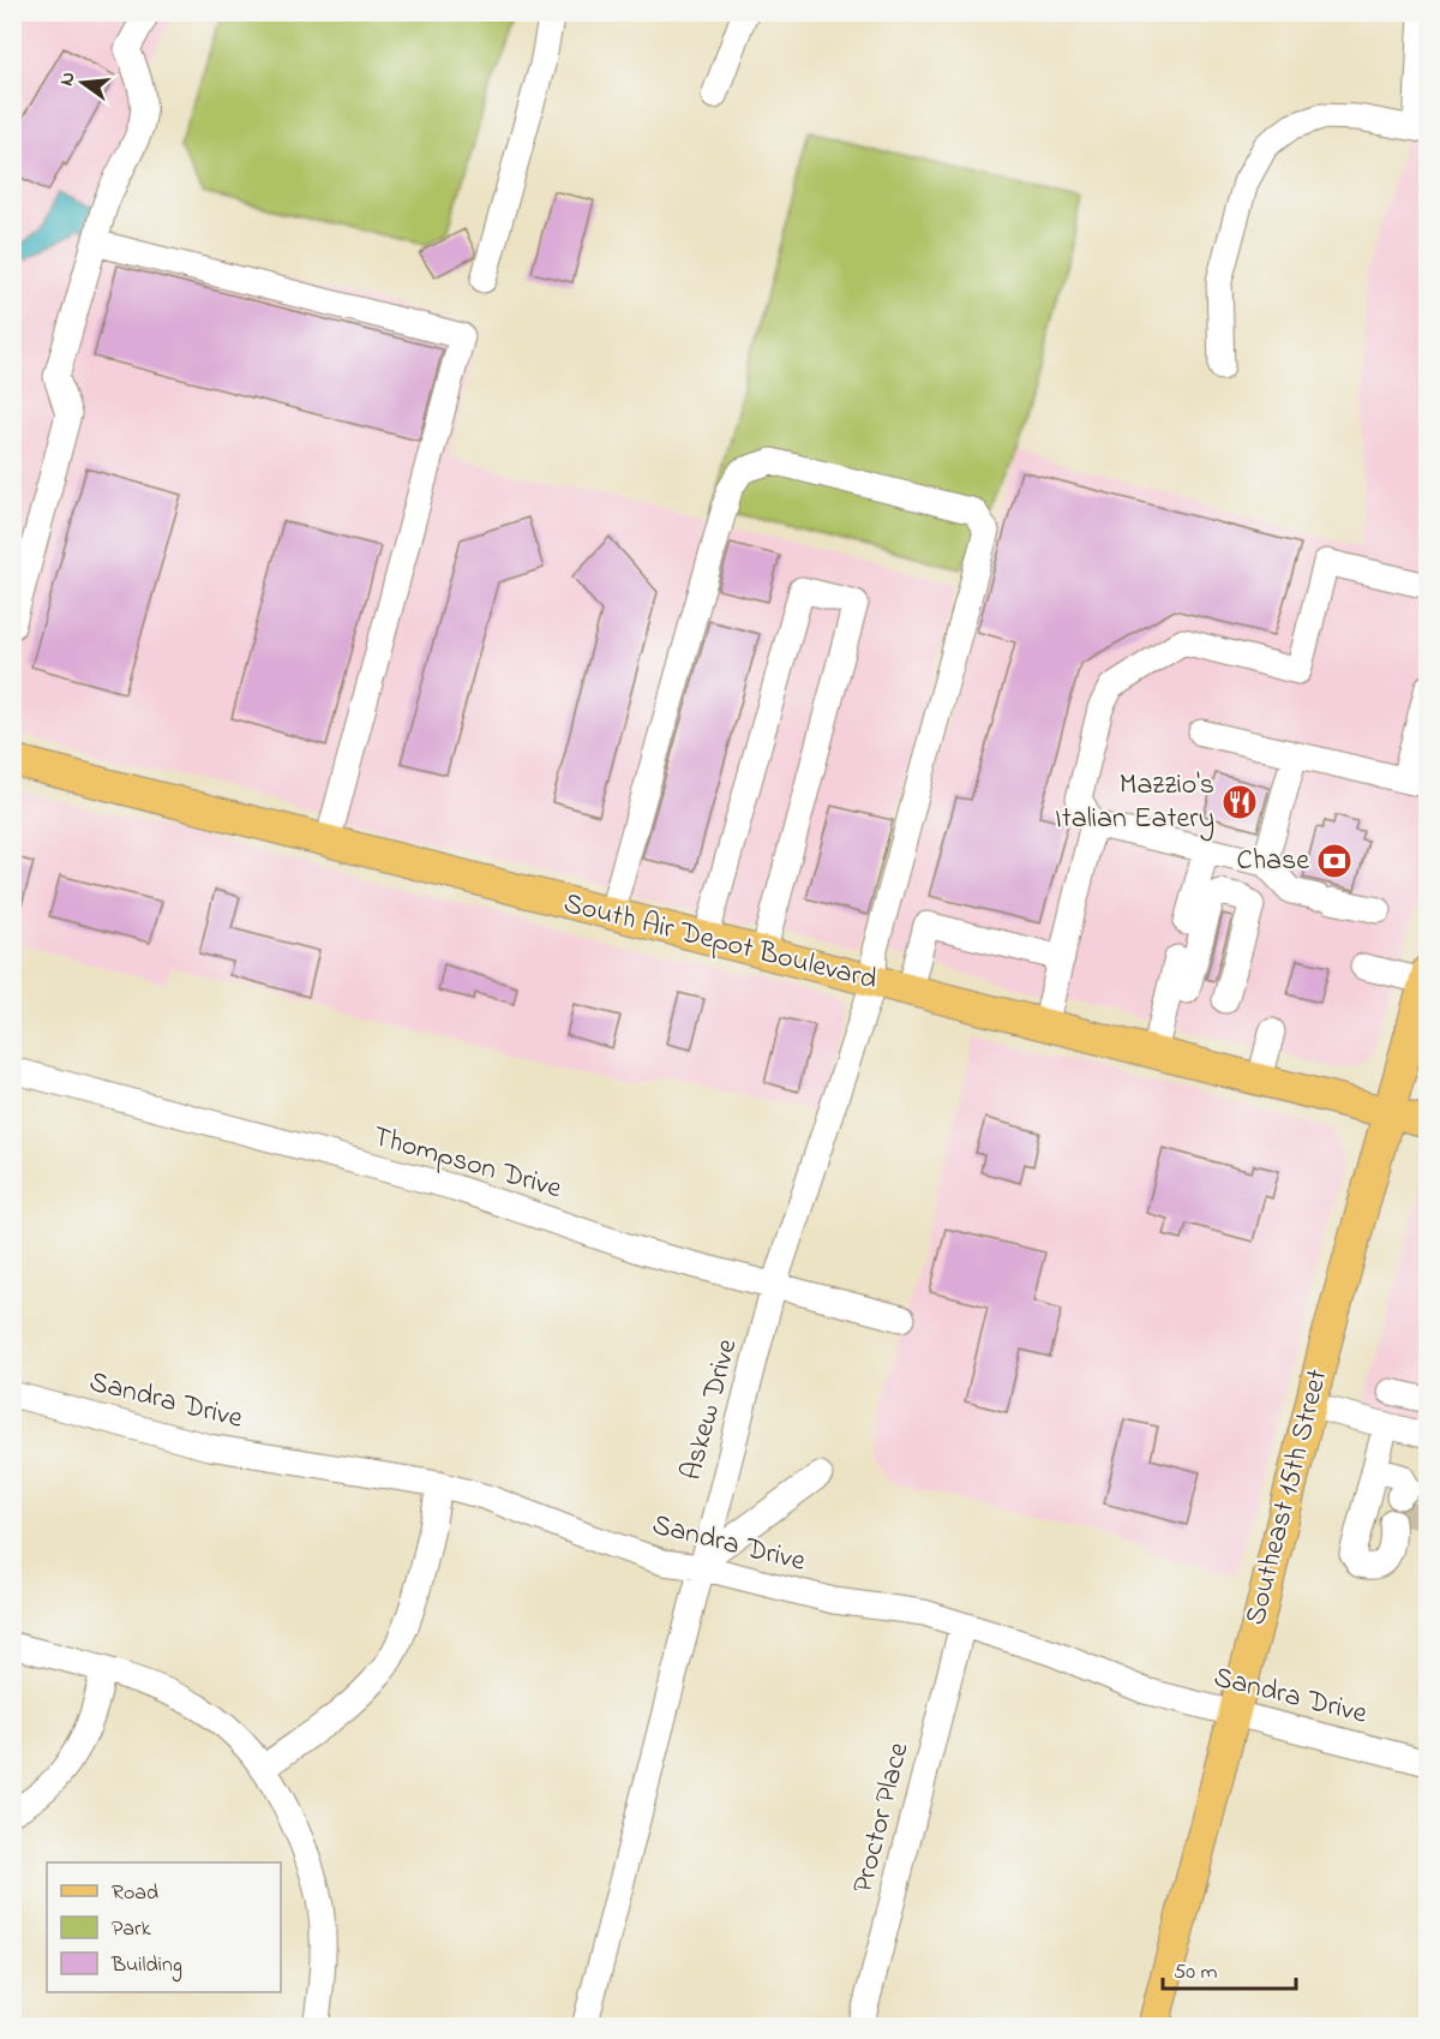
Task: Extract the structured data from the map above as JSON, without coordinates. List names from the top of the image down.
{
  "streets": {
    "main road": ["South Air Depot Boulevard", "Southeast 15th Street"],
    "street": [
      "Thompson Drive",
      "Sandra Drive",
      "Askew Drive",
      "Proctor Place"
    ]
  },
  "crossings": [
    ["South Air Depot Boulevard", "Askew Drive"],
    ["South Air Depot Boulevard", "Southeast 15th Street"],
    ["Thompson Drive", "Askew Drive"],
    ["Sandra Drive", "Askew Drive"],
    ["Sandra Drive", "Southeast 15th Street"],
    ["Sandra Drive", "Proctor Place"]
  ],
  "places": {
    "restaurant": ["Mazzio's Italian Eatery"],
    "bank": ["Chase"]
  },
  "legend": ["Road", "Park", "Building"],
  "scale_bar": "50 m",
  "north": "left"
}
